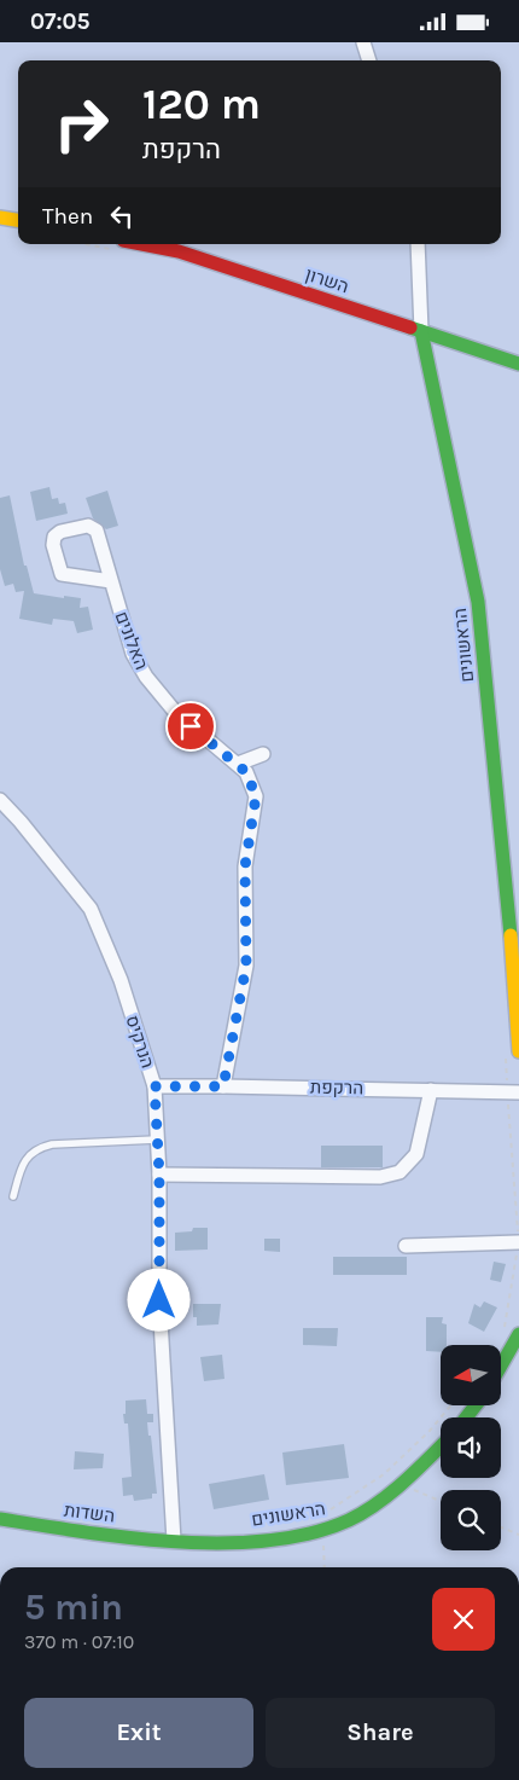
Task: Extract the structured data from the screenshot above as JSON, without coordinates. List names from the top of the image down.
{
  "streets": {
    "street": [
      "השרון",
      "האלונים",
      "הראשונים",
      "הנרקיס",
      "הרקפת",
      "השדות"
    ]
  },
  "crossings": [
    ["השרון", "הראשונים"],
    ["האלונים", "הרקפת"],
    ["הראשונים", "הנרקיס"],
    ["הראשונים", "השדות"],
    ["הנרקיס", "הרקפת"],
    ["הנרקיס", "השדות"]
  ],
  "north": "left",
  "page": {
    "status": "07:05",
    "turn": ["120 m", "הרקפת"],
    "then": "Then",
    "heading": ["5 min", "370 m · 07:10"],
    "buttons": ["Exit", "Share"]
  }
}
